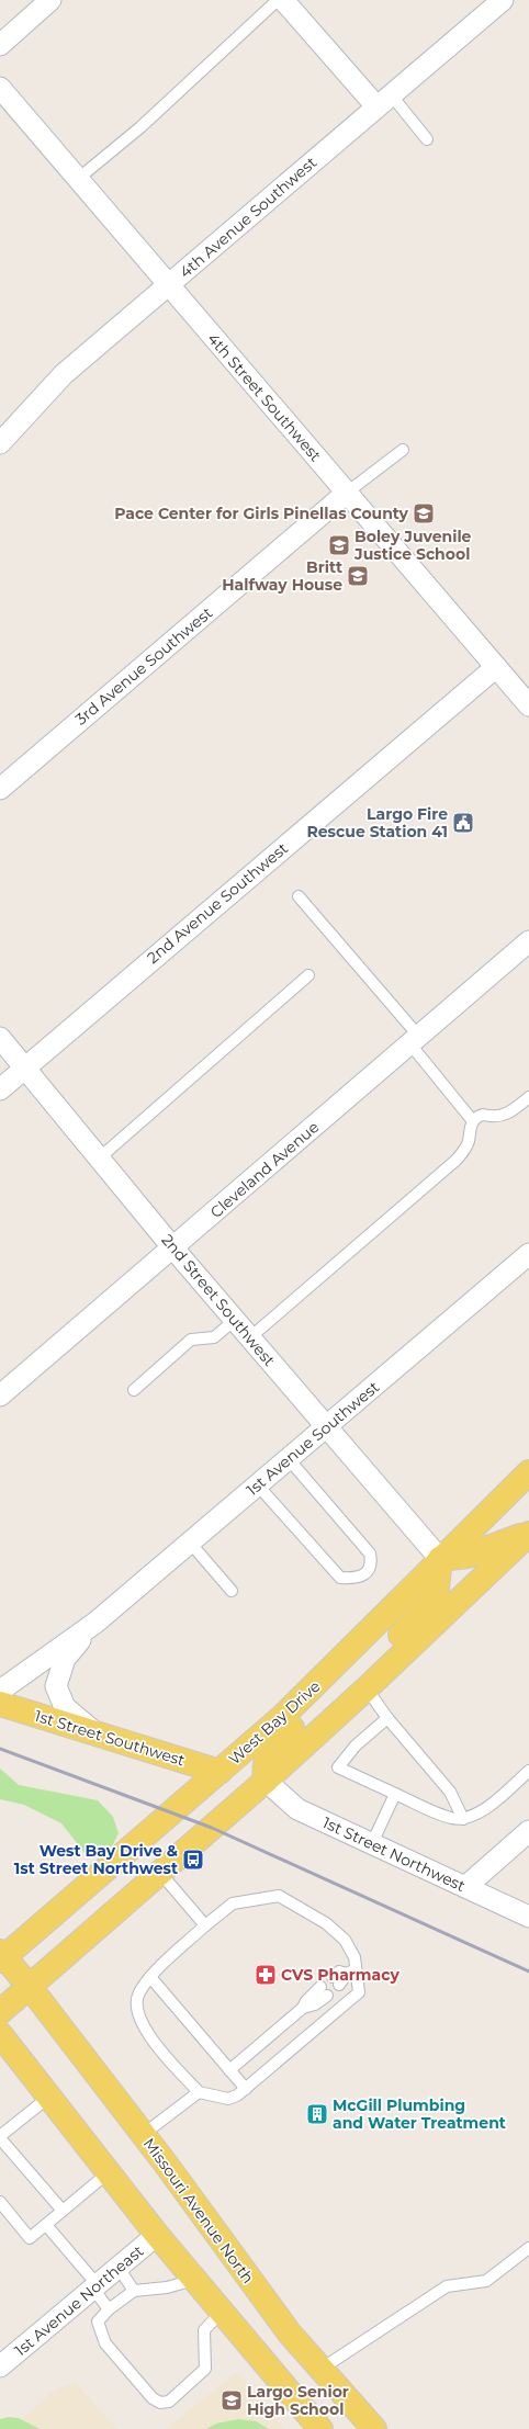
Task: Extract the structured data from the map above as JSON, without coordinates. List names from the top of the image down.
{
  "streets": {
    "main road": ["West Bay Drive", "1st Street Southwest", "Missouri Avenue North"],
    "street": [
      "4th Avenue Southwest",
      "4th Street Southwest",
      "3rd Avenue Southwest",
      "2nd Avenue Southwest",
      "Cleveland Avenue",
      "2nd Street Southwest",
      "1st Avenue Southwest",
      "1st Street Northwest",
      "1st Avenue Northeast"
    ]
  },
  "crossings": [
    ["4th Avenue Southwest", "4th Street Southwest"],
    ["4th Street Southwest", "3rd Avenue Southwest"],
    ["4th Street Southwest", "2nd Avenue Southwest"],
    ["2nd Avenue Southwest", "2nd Street Southwest"],
    ["Cleveland Avenue", "2nd Street Southwest"],
    ["2nd Street Southwest", "1st Avenue Southwest"],
    ["2nd Street Southwest", "West Bay Drive"],
    ["1st Avenue Southwest", "1st Street Southwest"],
    ["West Bay Drive", "1st Street Southwest"],
    ["West Bay Drive", "Missouri Avenue North"]
  ],
  "places": {
    "school or university": [
      "Pace Center for Girls Pinellas County",
      "Boley Juvenile Justice School",
      "Britt Halfway House",
      "Largo Senior High School"
    ],
    "public building": ["Largo Fire Rescue Station 41"],
    "bus stop": ["West Bay Drive & 1st Street Northwest"],
    "pharmacy": ["CVS Pharmacy"],
    "building": ["McGill Plumbing and Water Treatment"]
  }
}
